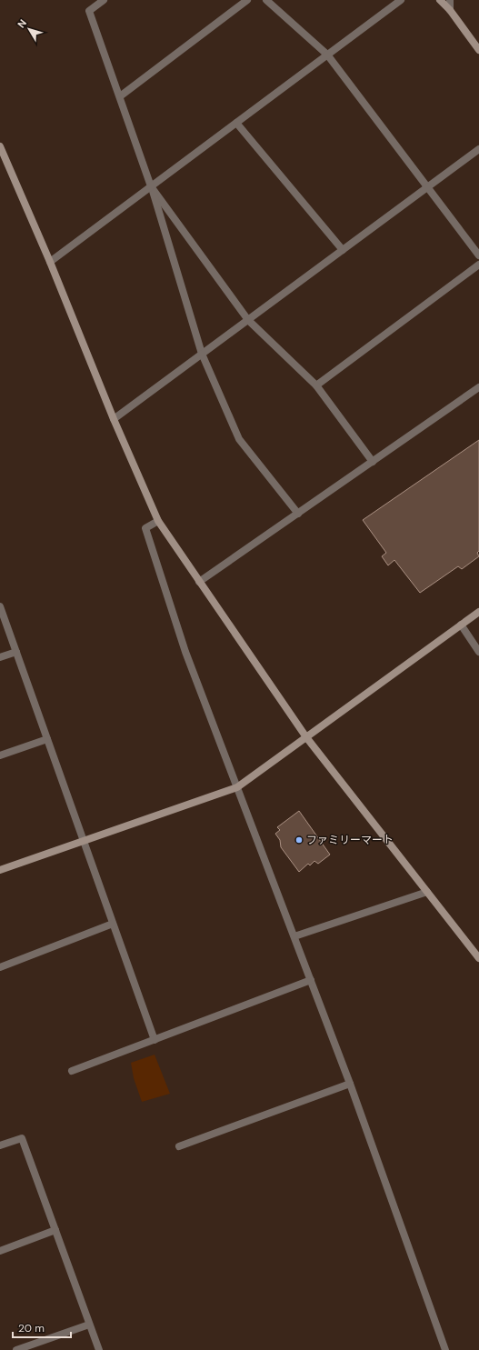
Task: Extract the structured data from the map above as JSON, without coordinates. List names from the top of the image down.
{
  "places": ["ファミリーマート"],
  "scale_bar": "20 m",
  "north": "top left"
}
